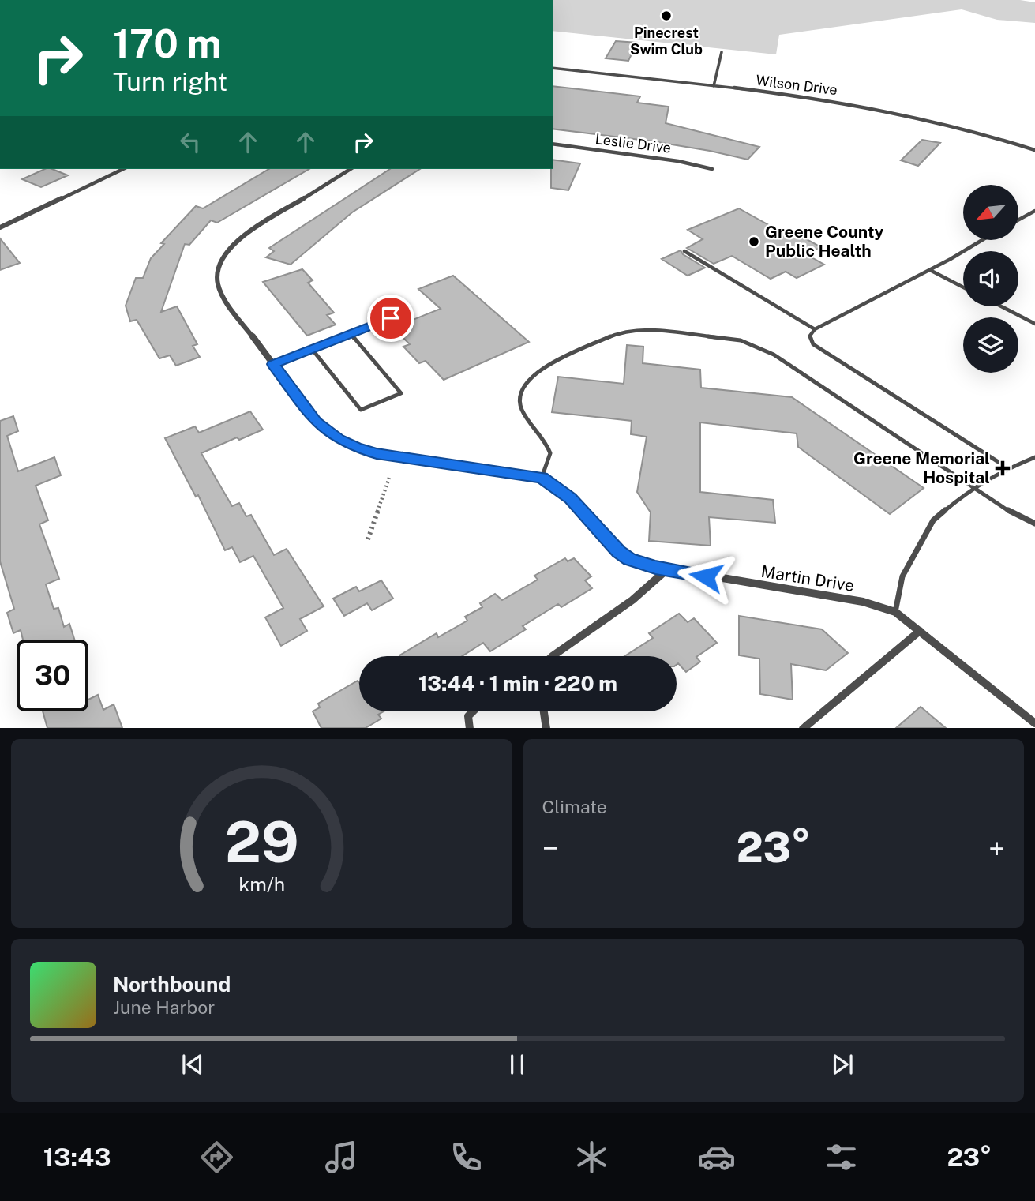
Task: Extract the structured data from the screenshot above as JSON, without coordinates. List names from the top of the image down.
{
  "streets": {
    "street": ["Wilson Drive", "Leslie Drive", "Martin Drive"]
  },
  "places": {
    "other": ["Pinecrest Swim Club", "Greene County Public Health"],
    "health": ["Greene Memorial Hospital"]
  },
  "north": "bottom left",
  "page": {
    "turn": ["170 m", "Turn right"],
    "limit": "30",
    "trip": "13:44 · 1 min · 220 m",
    "tile": "Climate",
    "heat": ["−", "23°", "+"],
    "song": ["Northbound", "June Harbor"],
    "tabs": ["13:43", "23°"],
    "gauge": ["29", "km/h"]
  }
}
